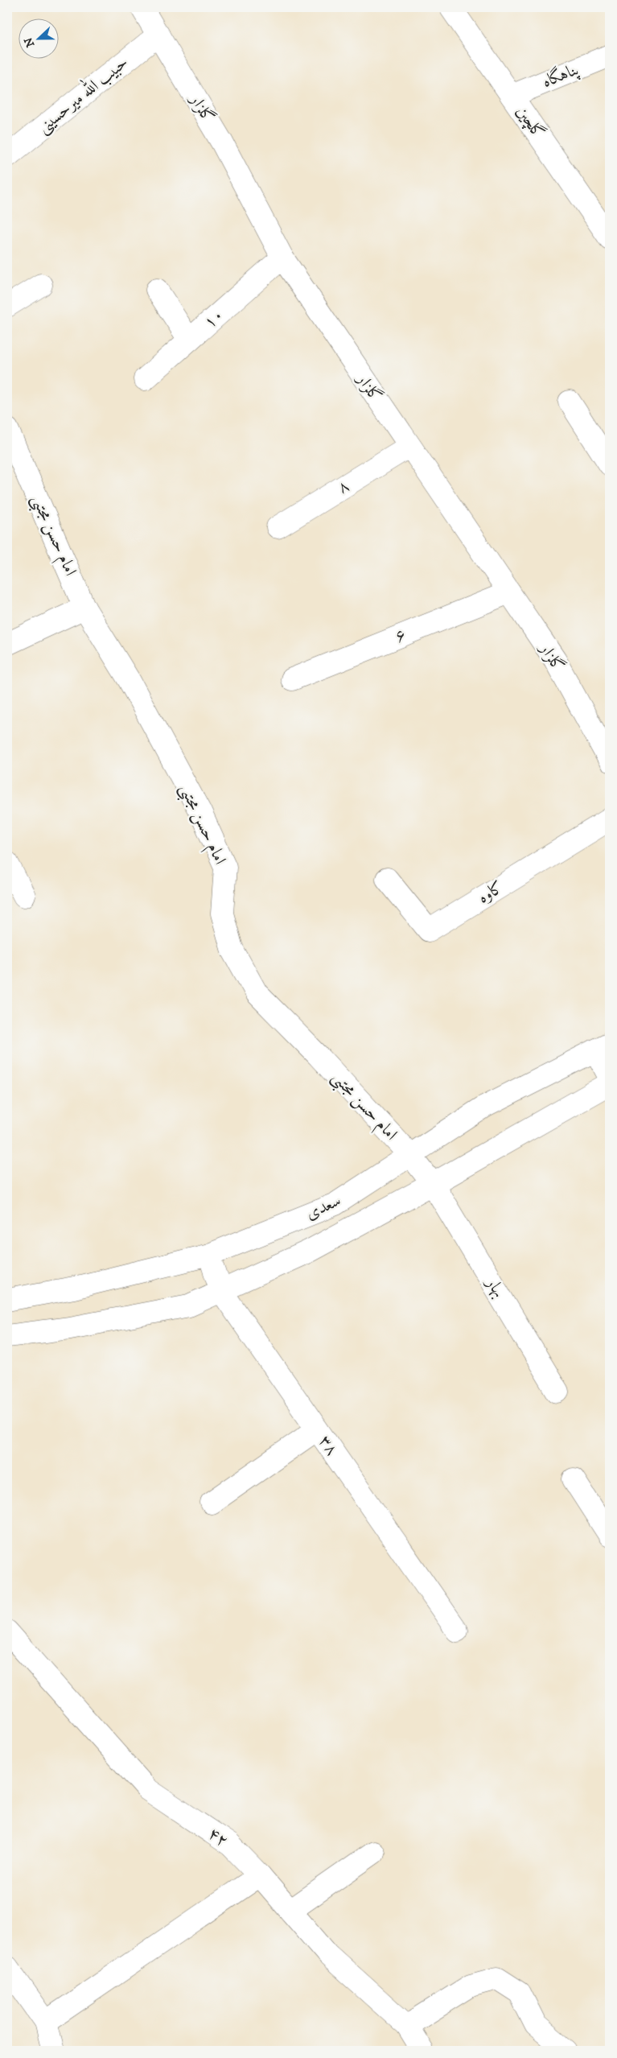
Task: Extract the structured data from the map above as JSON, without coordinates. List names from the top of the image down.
{
  "streets": {
    "street": [
      "پناهگاه",
      "حبیب الله میرحسینی",
      "گلزار",
      "گلچین",
      "۱۰",
      "۸",
      "امام حسن مجتبی",
      "۶",
      "کاوه",
      "سعدی",
      "بهار",
      "۳۸",
      "۴۲"
    ]
  },
  "crossings": [
    ["پناهگاه", "گلچین"],
    ["حبیب الله میرحسینی", "گلزار"],
    ["گلزار", "۱۰"],
    ["گلزار", "۸"],
    ["گلزار", "۶"],
    ["امام حسن مجتبی", "سعدی"],
    ["امام حسن مجتبی", "بهار"],
    ["سعدی", "بهار"],
    ["سعدی", "۳۸"]
  ],
  "north": "left"
}
